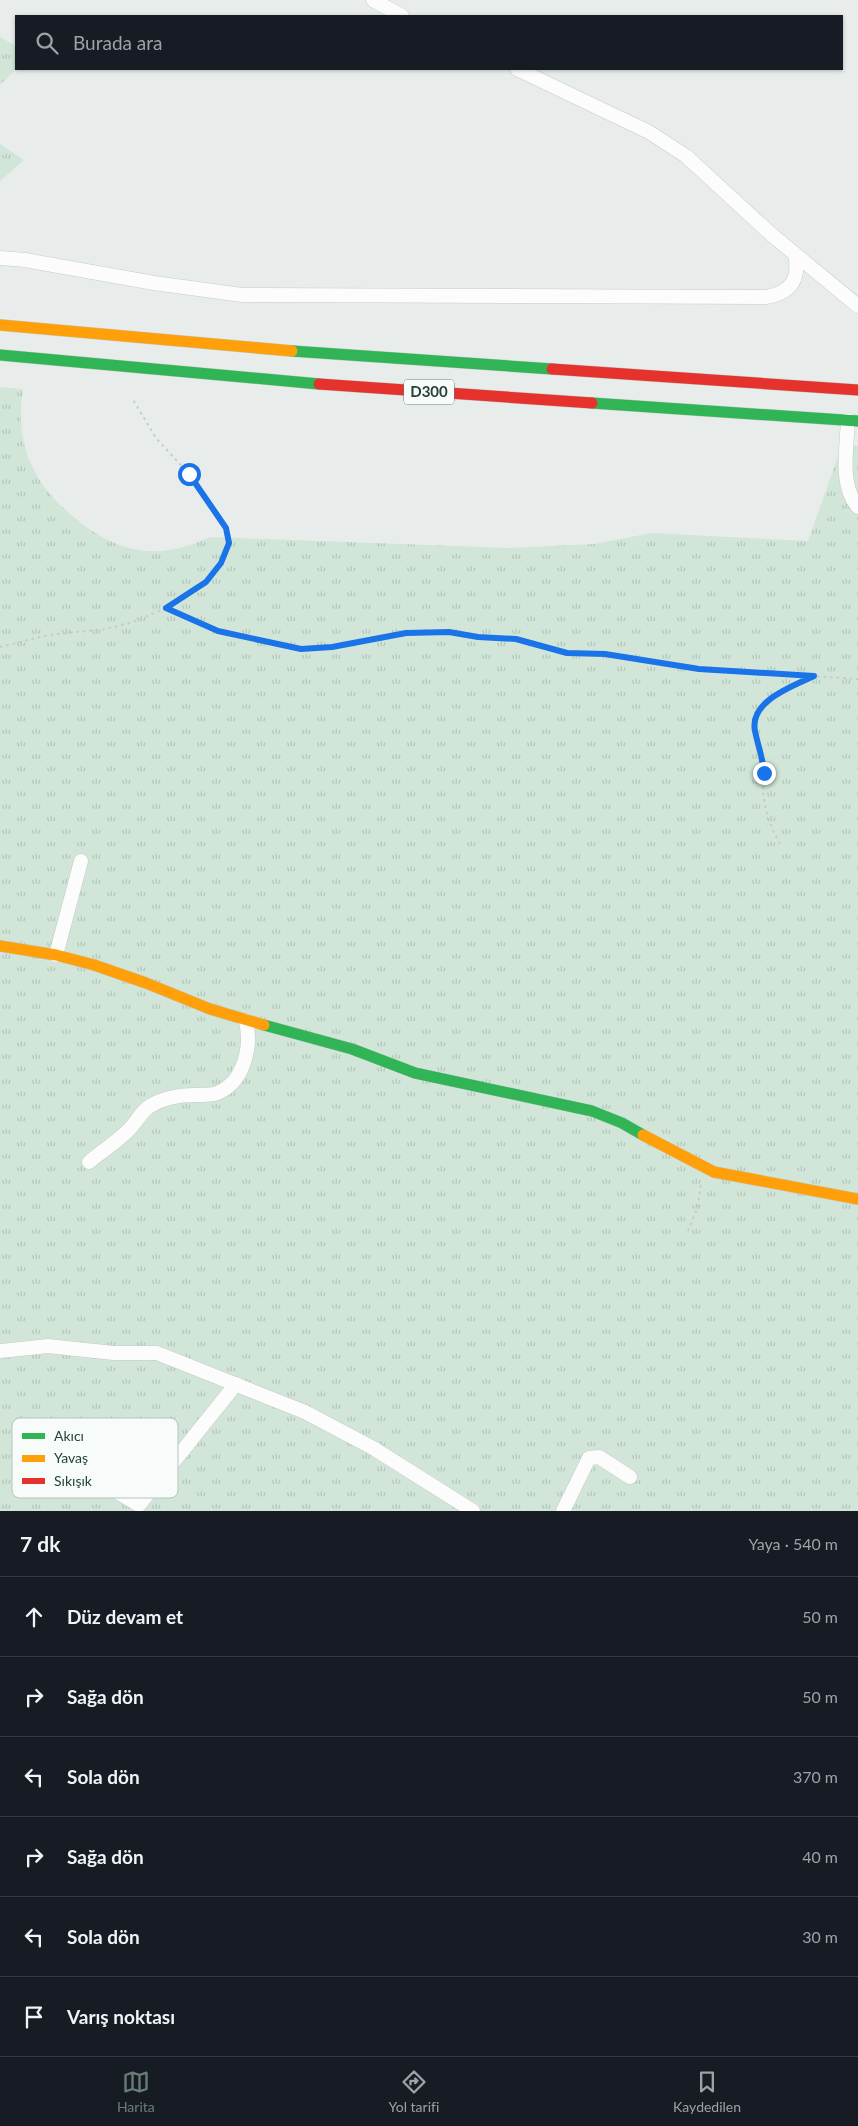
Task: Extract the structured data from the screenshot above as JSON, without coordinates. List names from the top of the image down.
{
  "streets": {
    "main road": ["D300"]
  },
  "legend": ["Akıcı", "Yavaş", "Sıkışık"],
  "page": {
    "search": "Burada ara",
    "heading": ["7 dk", "Yaya · 540 m"],
    "list": [
      ["Düz devam et", "50 m"],
      ["Sağa dön", "50 m"],
      ["Sola dön", "370 m"],
      ["Sağa dön", "40 m"],
      ["Sola dön", "30 m"],
      "Varış noktası"
    ],
    "nav": ["Harita", "Yol tarifi", "Kaydedilen"]
  }
}
